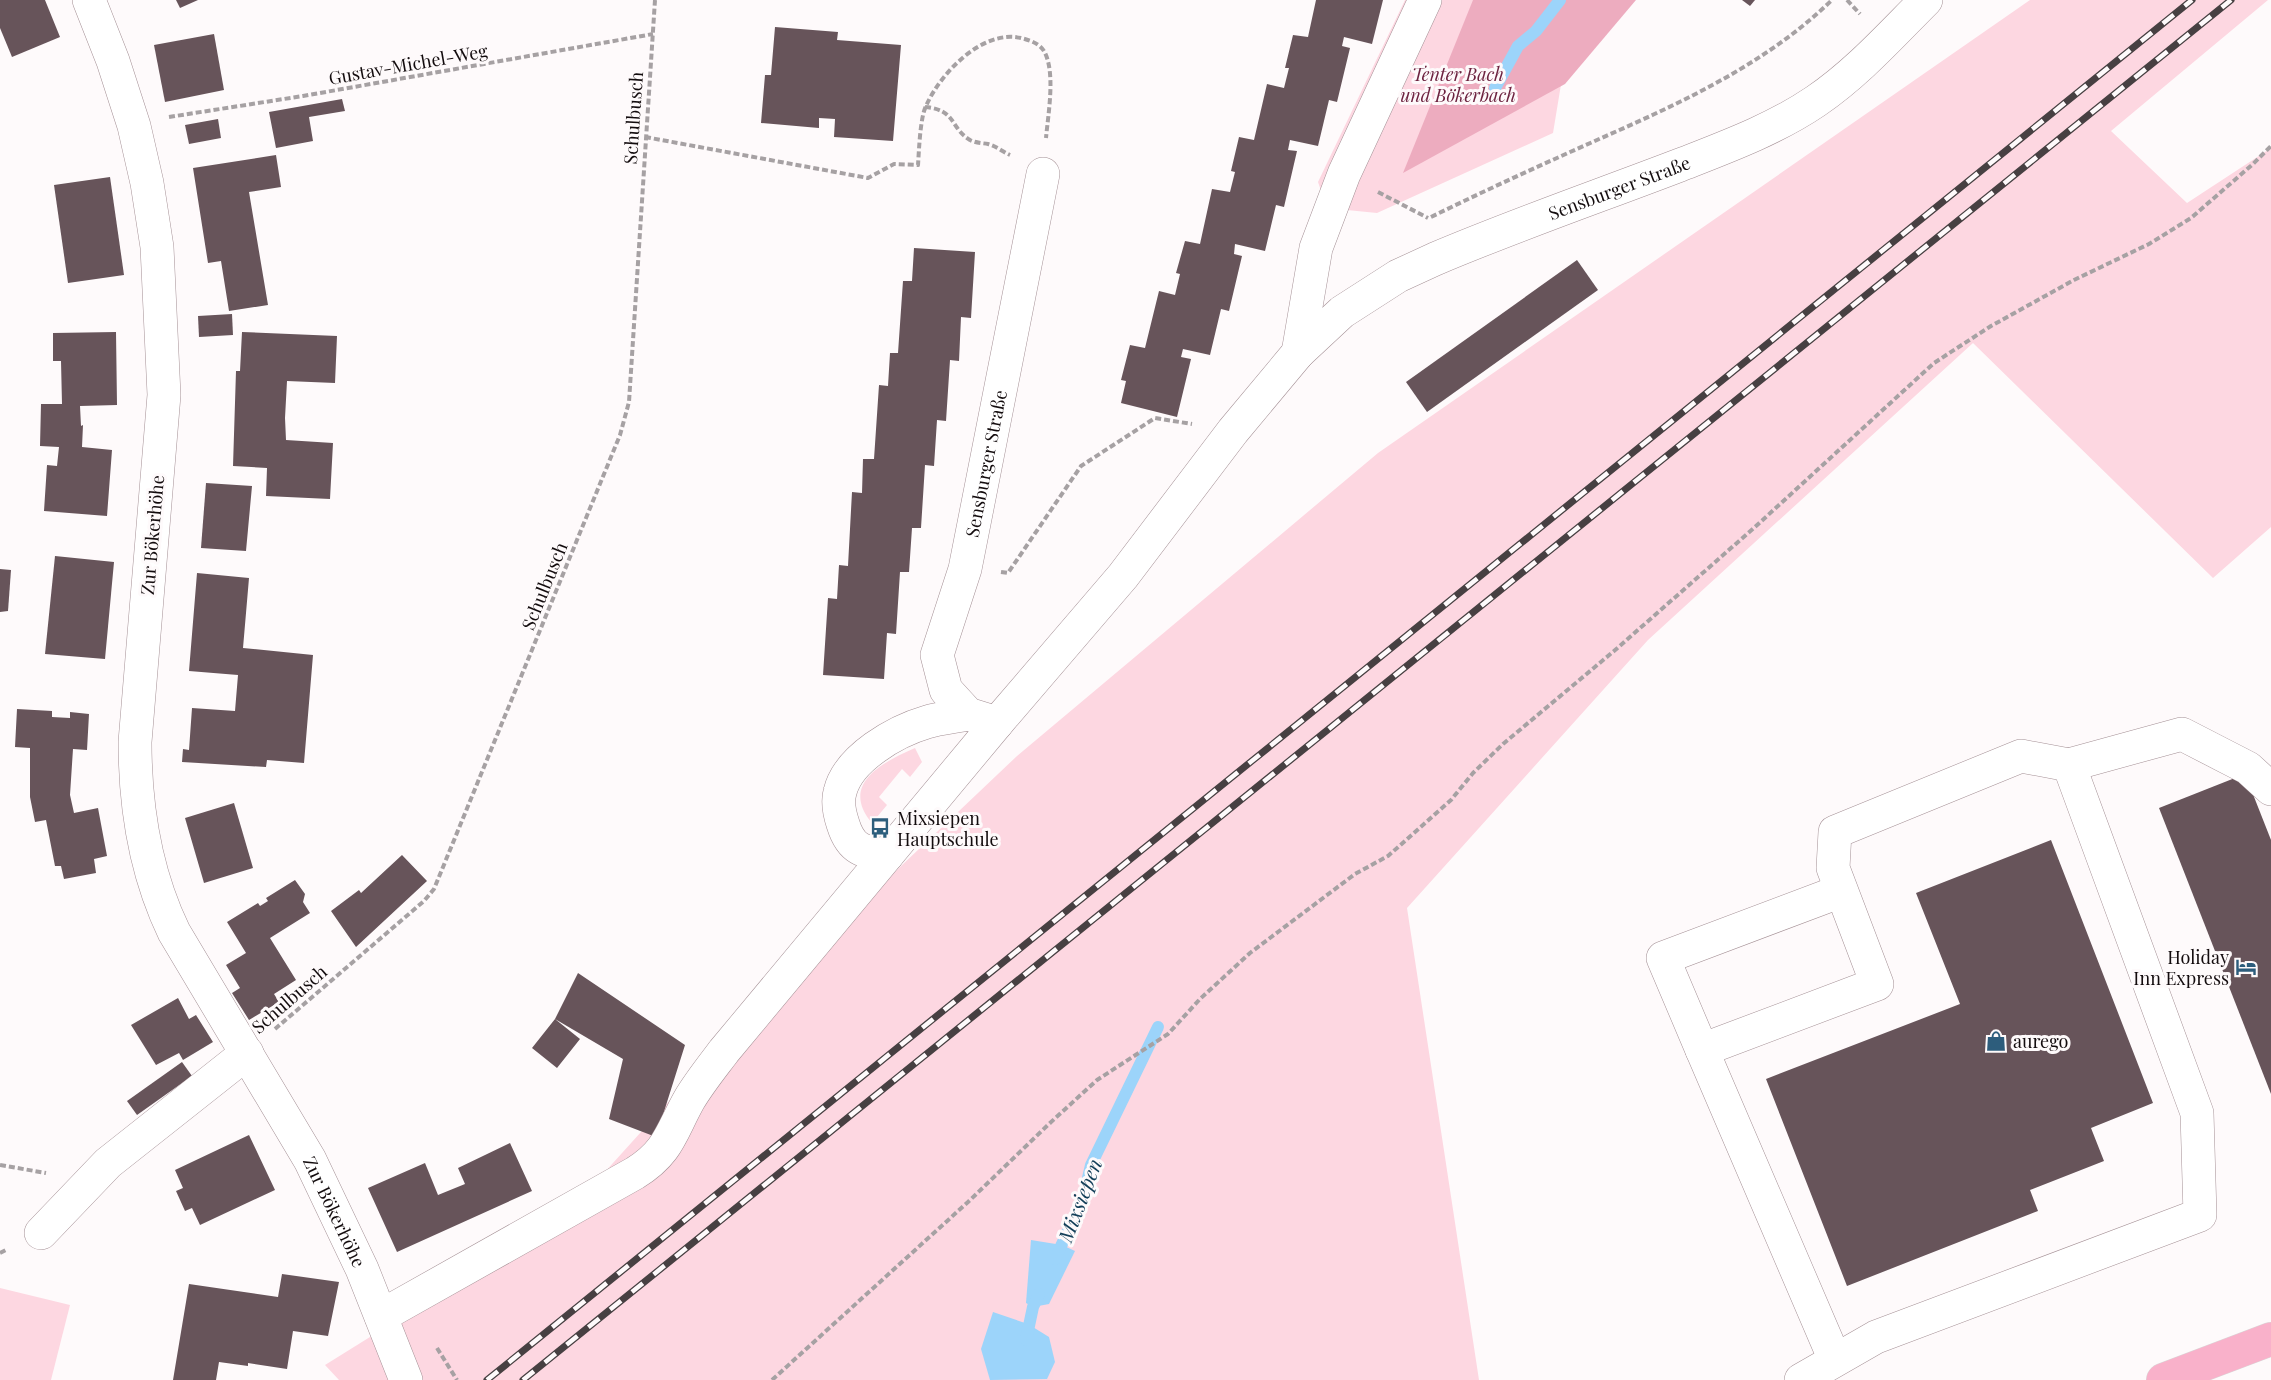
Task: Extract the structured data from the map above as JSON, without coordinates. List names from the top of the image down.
{
  "streets": {
    "street": ["Sensburger Straße", "Zur Bökerhöhe"],
    "path": ["Gustav-Michel-Weg", "Schulbusch"]
  },
  "crossings": [
    ["Gustav-Michel-Weg", "Schulbusch"],
    ["Gustav-Michel-Weg", "Zur Bökerhöhe"],
    ["Schulbusch", "Zur Bökerhöhe"],
    ["Sensburger Straße", "Zur Bökerhöhe"]
  ],
  "water": ["Mixsiepen"],
  "parks": ["Tenter Bach und Bökerbach"],
  "places": {
    "bus stop": ["Mixsiepen Hauptschule"],
    "hotel": ["Holiday Inn Express"],
    "shop": ["aurego"]
  }
}
